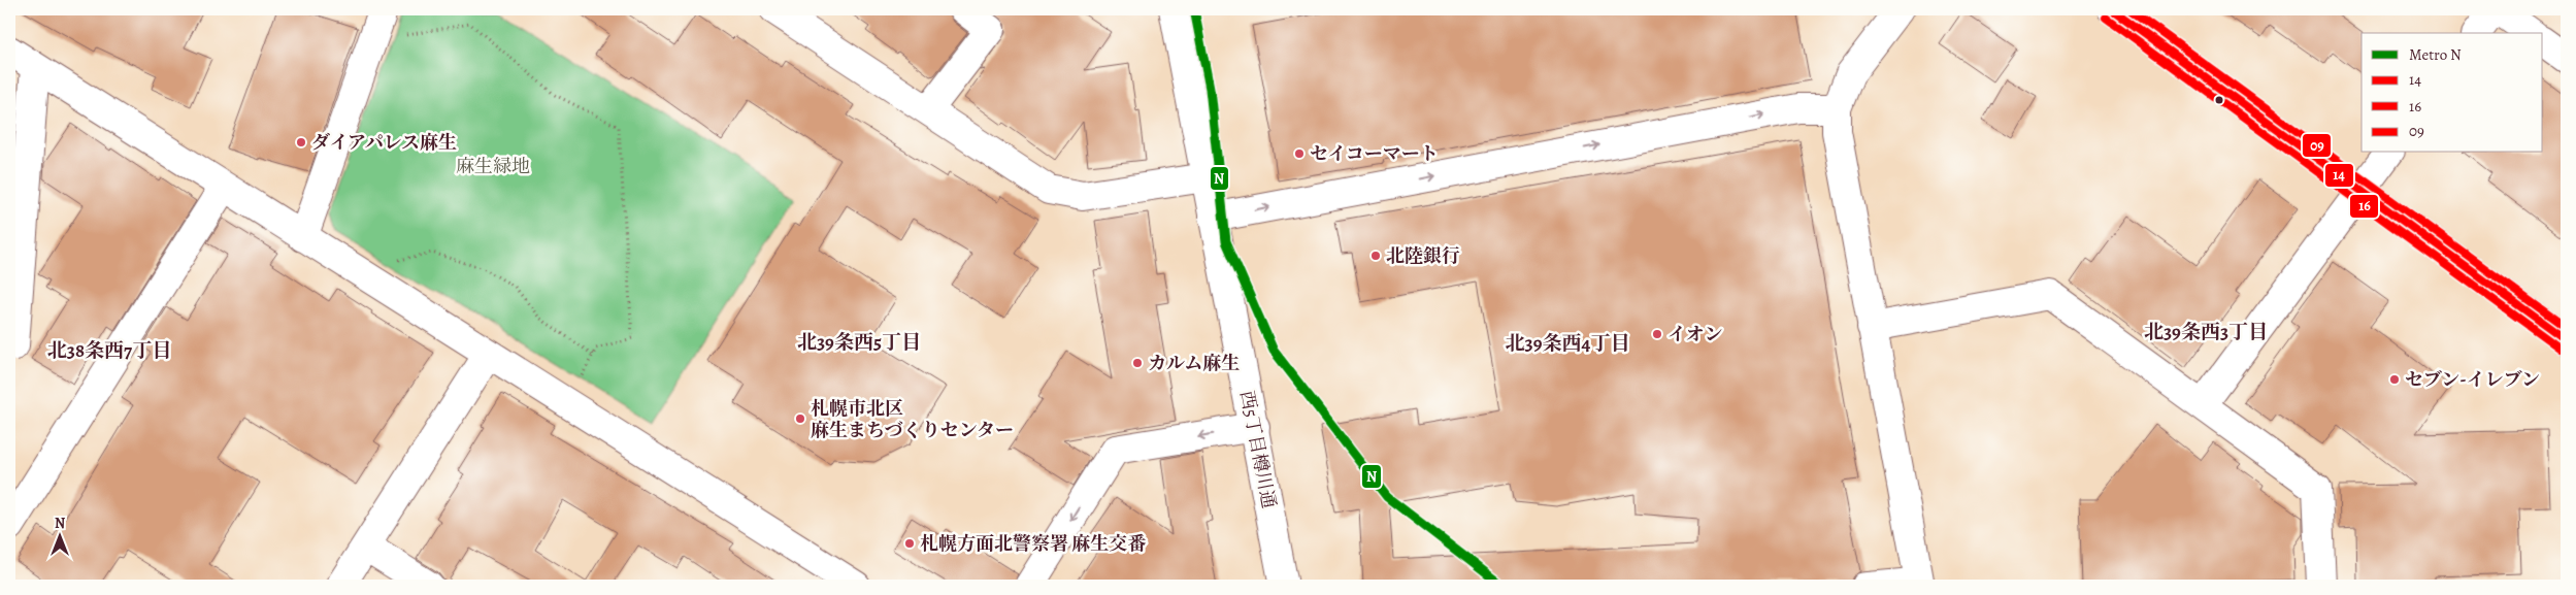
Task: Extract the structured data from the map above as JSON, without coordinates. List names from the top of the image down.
{
  "streets": {
    "street": ["西5丁目樽川通"]
  },
  "districts": [
    "北39条西3丁目",
    "北39条西5丁目",
    "北39条西4丁目",
    "北38条西7丁目"
  ],
  "parks": ["麻生緑地"],
  "places": [
    "ダイアパレス麻生",
    "セイコーマート",
    "北陸銀行",
    "イオン",
    "カルム麻生",
    "セブン-イレブン",
    "札幌市北区 麻生まちづくりセンター",
    "札幌方面北警察署 麻生交番"
  ],
  "lines": [
    "metro line N",
    "transit line 14",
    "transit line 09",
    "transit line 16"
  ],
  "legend": [
    "Metro N",
    "14",
    "16",
    "09"
  ],
  "north": "top"
}
